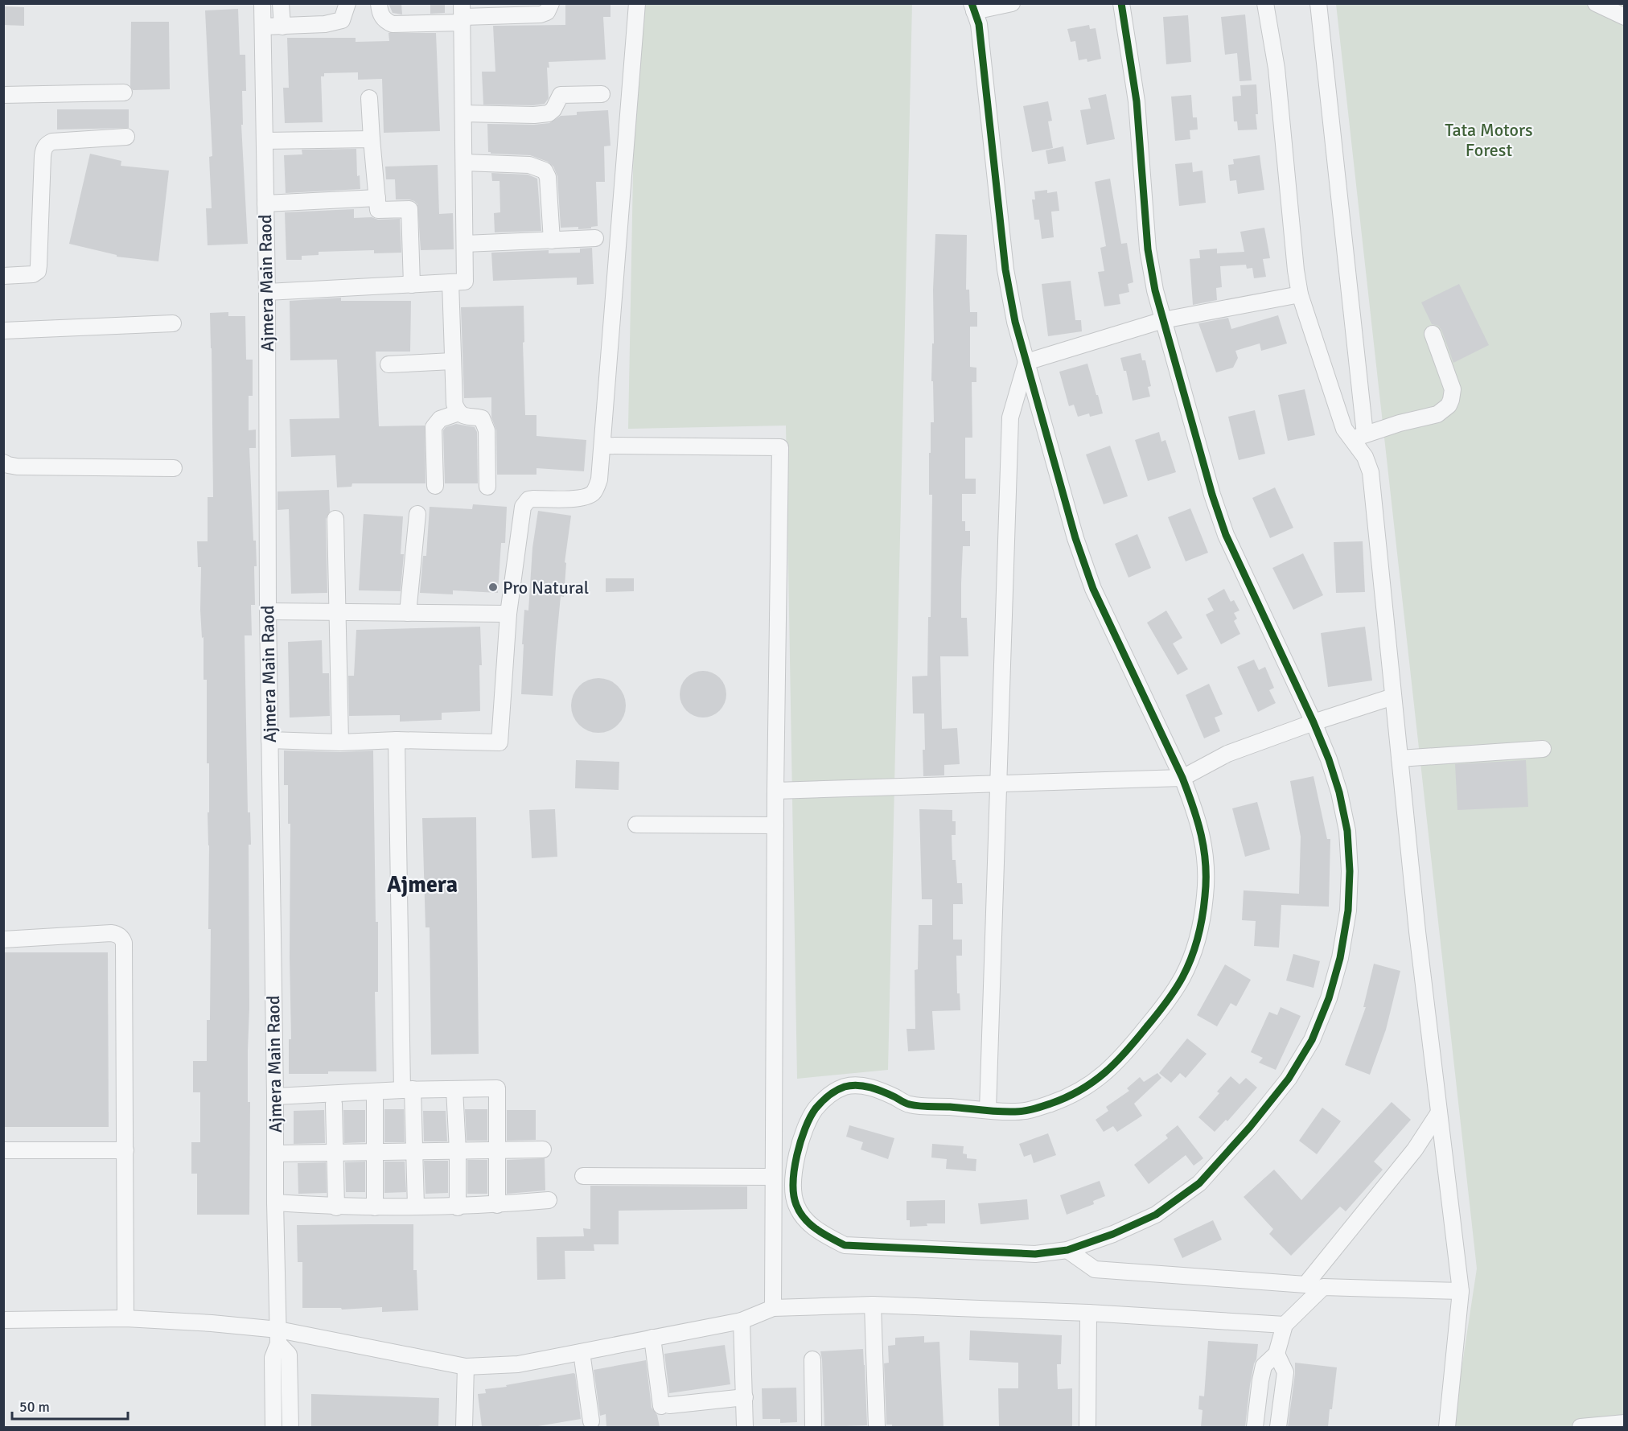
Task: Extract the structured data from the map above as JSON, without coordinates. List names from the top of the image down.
{
  "streets": {
    "street": ["Ajmera Main Raod"]
  },
  "districts": ["Ajmera"],
  "parks": ["Tata Motors Forest"],
  "places": ["Pro Natural"],
  "scale_bar": "50 m"
}
